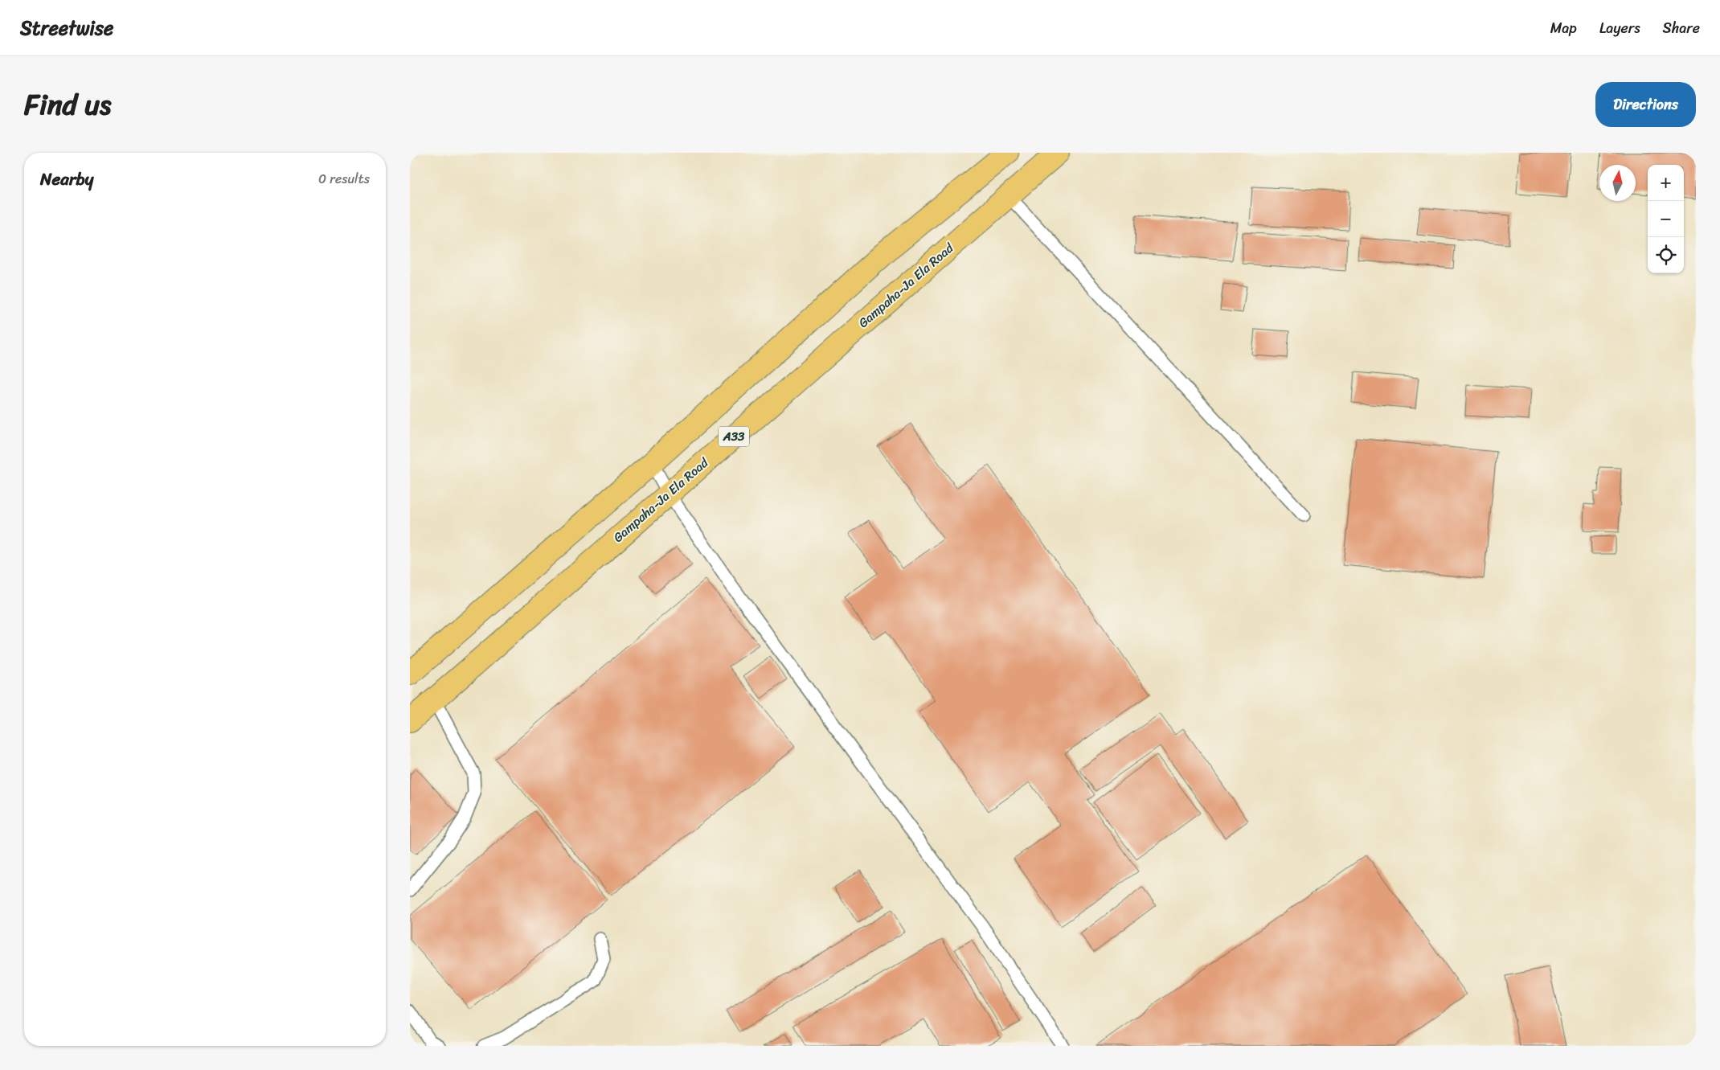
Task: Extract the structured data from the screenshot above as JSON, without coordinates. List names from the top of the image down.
{
  "streets": {
    "highway": ["Gampaha-Ja Ela Road", "A33"]
  },
  "north": "top",
  "page": {
    "header": "Streetwise",
    "nav": ["Map", "Layers", "Share"],
    "title": "Find us",
    "buttons": "Directions",
    "heading": ["Nearby", "0 results"],
    "map_buttons": ["+", "−"]
  }
}
